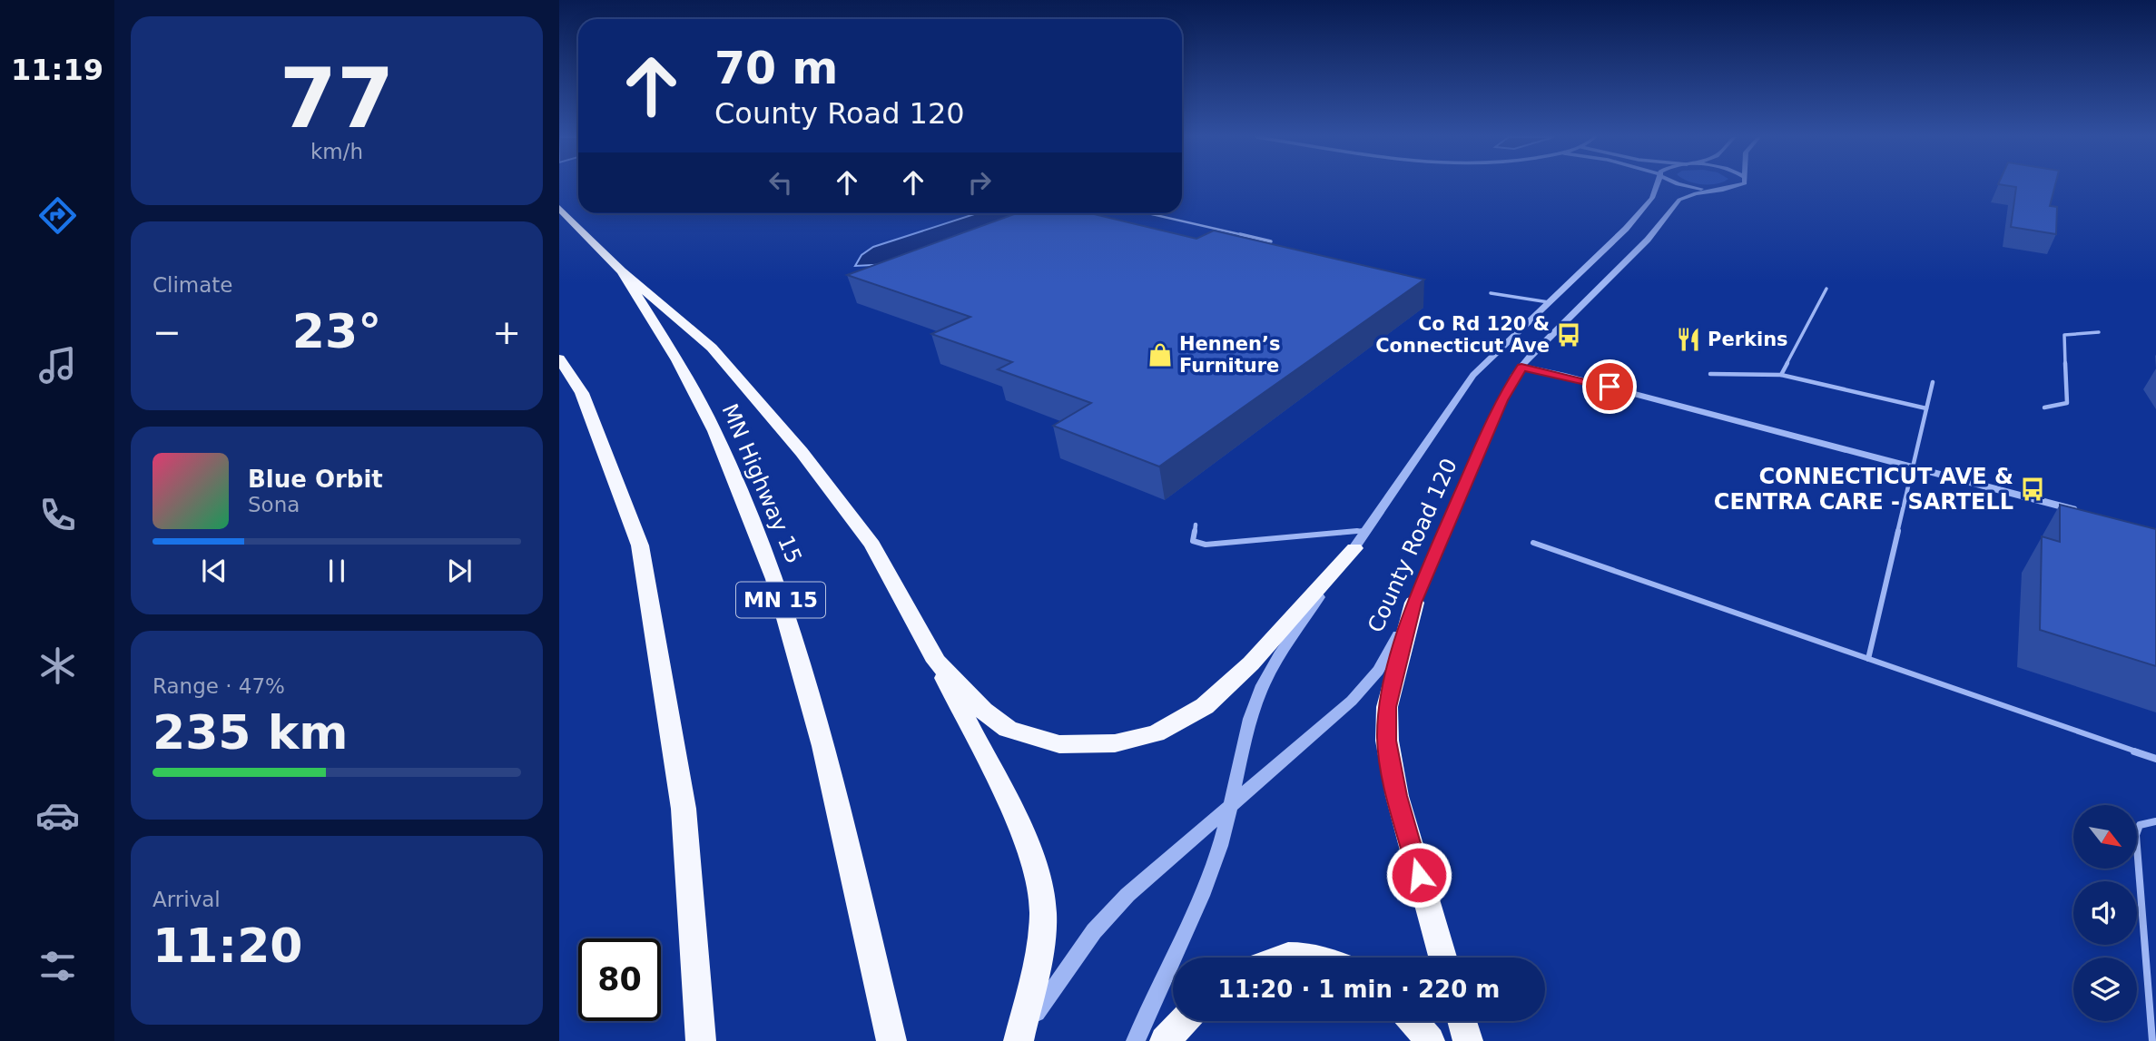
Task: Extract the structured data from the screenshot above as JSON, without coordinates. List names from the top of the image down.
{
  "streets": {
    "highway": ["MN Highway 15", "MN 15"],
    "street": ["County Road 120"]
  },
  "places": {
    "bus stop": ["Co Rd 120 & Connecticut Ave", "CONNECTICUT AVE & CENTRA CARE - SARTELL"],
    "restaurant": ["Perkins"],
    "shop": ["Hennen’s Furniture"]
  },
  "north": "bottom right",
  "page": {
    "tabs": "11:19",
    "tile": [
      ["77", "km/h"],
      "Climate",
      ["Range · 47%", "235 km"],
      ["Arrival", "11:20"]
    ],
    "turn": ["70 m", "County Road 120"],
    "heat": ["−", "23°", "+"],
    "song": ["Blue Orbit", "Sona"],
    "limit": "80",
    "trip": "11:20 · 1 min · 220 m"
  }
}
